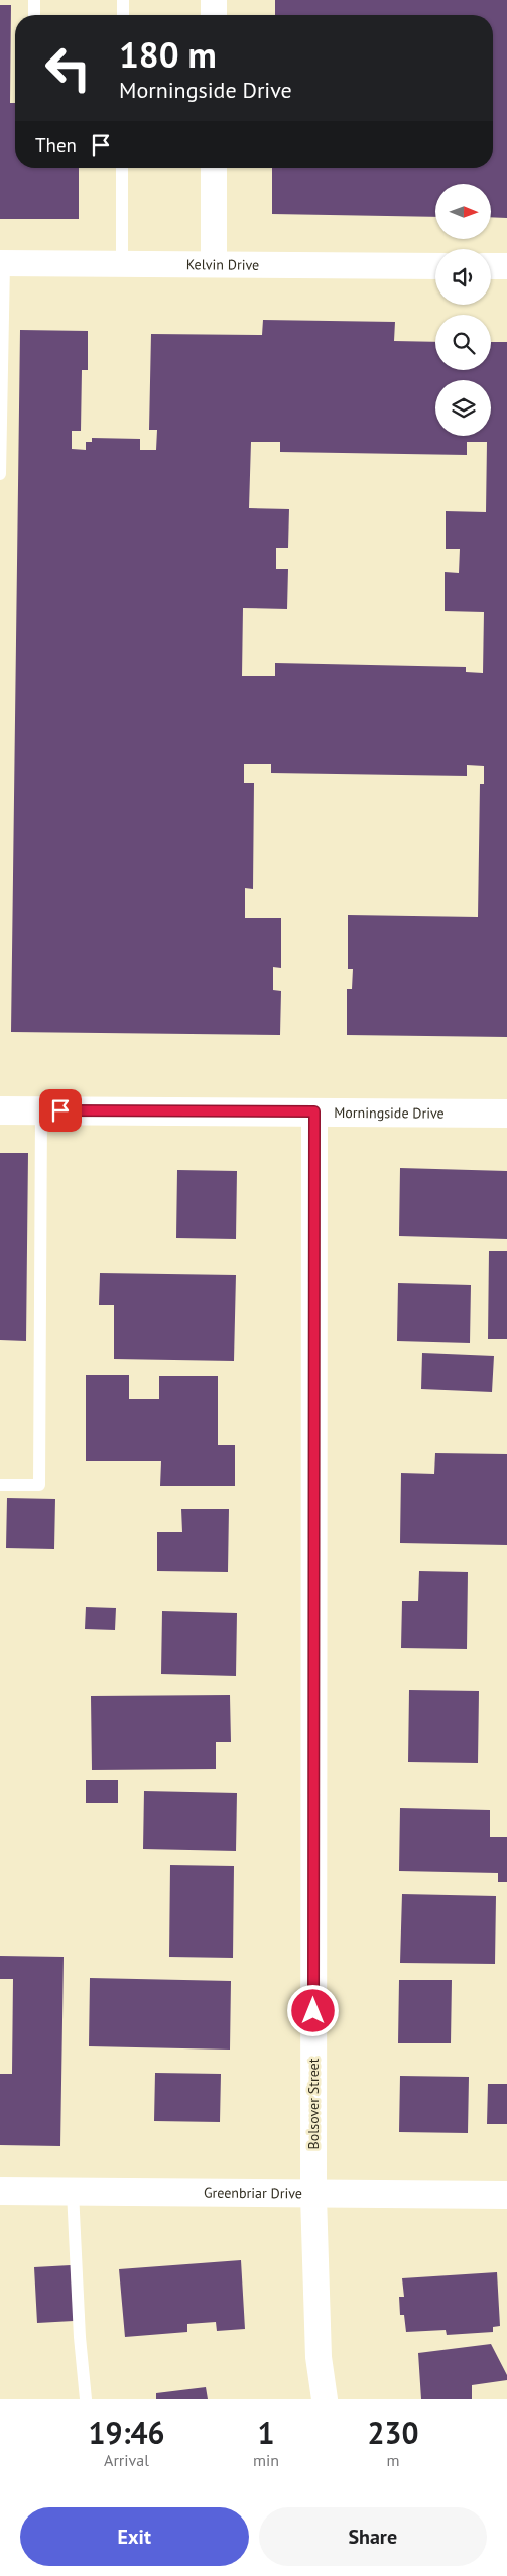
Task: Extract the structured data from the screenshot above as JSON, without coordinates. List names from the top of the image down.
{
  "streets": {
    "street": [
      "Kelvin Drive",
      "Morningside Drive",
      "Bolsover Street",
      "Greenbriar Drive"
    ]
  },
  "crossings": [
    ["Morningside Drive", "Bolsover Street"],
    ["Bolsover Street", "Greenbriar Drive"]
  ],
  "north": "right",
  "page": {
    "turn": ["180 m", "Morningside Drive"],
    "then": "Then",
    "eta": [
      "19:46",
      "Arrival",
      "1",
      "min",
      "230",
      "m"
    ],
    "buttons": ["Exit", "Share"]
  }
}
